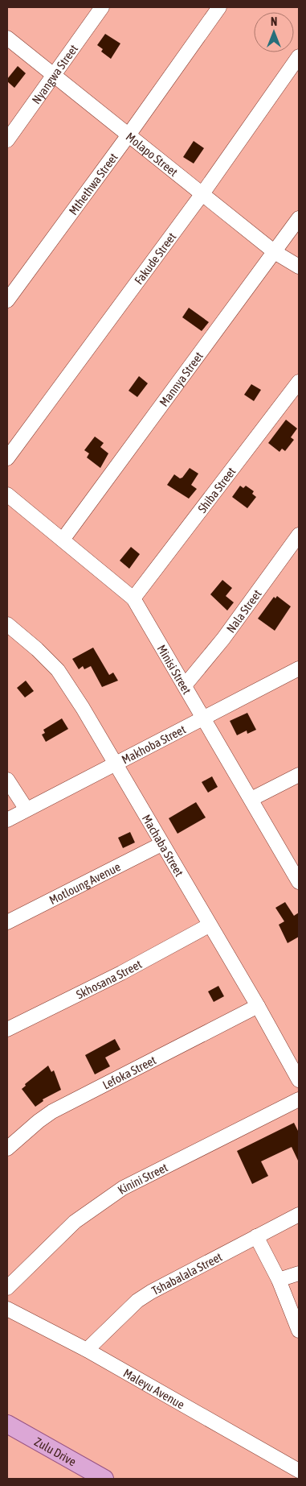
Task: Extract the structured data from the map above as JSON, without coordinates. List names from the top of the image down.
{
  "streets": {
    "main road": ["Zulu Drive"],
    "street": [
      "Nyangwa Street",
      "Molapo Street",
      "Mthethwa Street",
      "Fakude Street",
      "Mannya Street",
      "Shiba Street",
      "Nala Street",
      "Minisi Street",
      "Makhoba Street",
      "Machaba Street",
      "Motloung Avenue",
      "Skhosana Street",
      "Lefoka Street",
      "Kinini Street",
      "Tshabalala Street",
      "Maleyu Avenue"
    ]
  },
  "crossings": [
    ["Nyangwa Street", "Molapo Street"],
    ["Molapo Street", "Mthethwa Street"],
    ["Molapo Street", "Fakude Street"],
    ["Molapo Street", "Mannya Street"],
    ["Mannya Street", "Minisi Street"],
    ["Shiba Street", "Minisi Street"],
    ["Nala Street", "Minisi Street"],
    ["Minisi Street", "Makhoba Street"],
    ["Makhoba Street", "Machaba Street"],
    ["Machaba Street", "Motloung Avenue"],
    ["Machaba Street", "Skhosana Street"],
    ["Machaba Street", "Lefoka Street"],
    ["Tshabalala Street", "Maleyu Avenue"]
  ],
  "north": "top"
}
